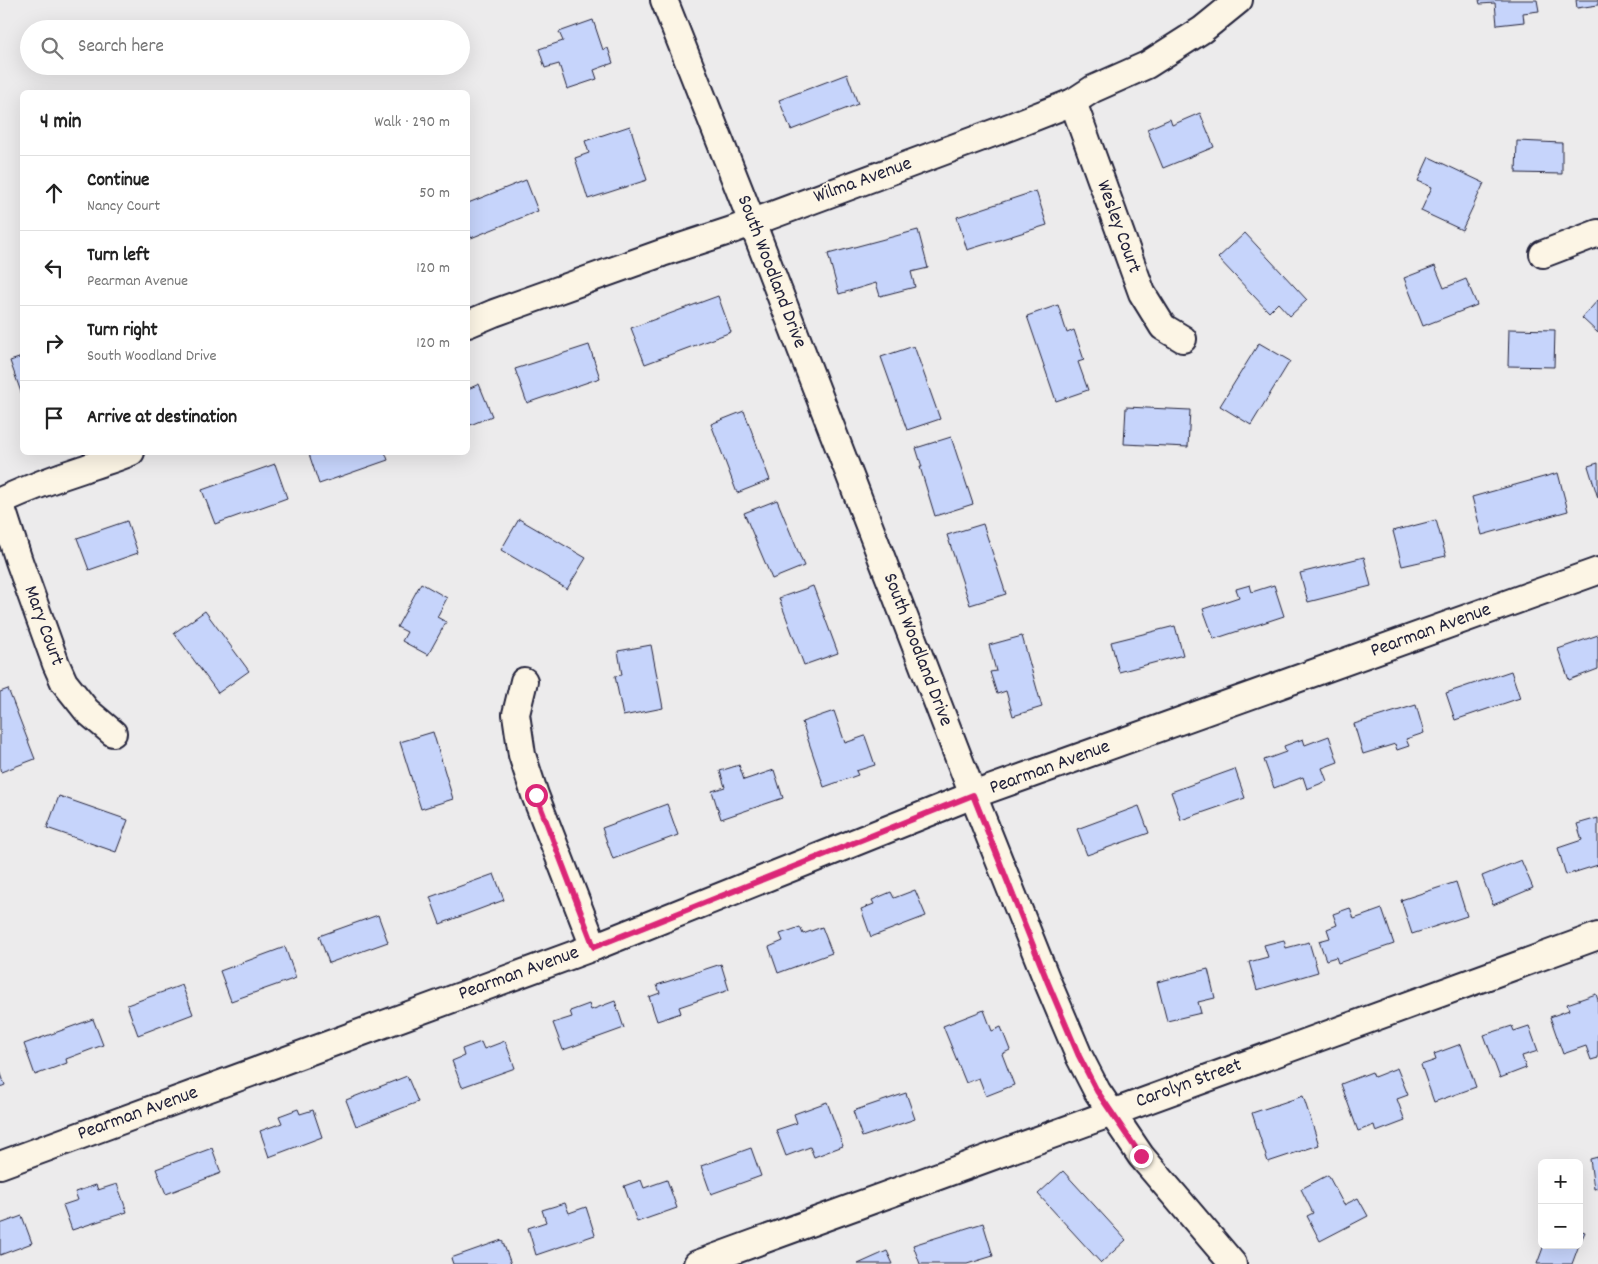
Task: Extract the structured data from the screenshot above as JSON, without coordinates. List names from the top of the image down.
{
  "streets": {
    "street": [
      "Wilma Avenue",
      "Wesley Court",
      "South Woodland Drive",
      "Mary Court",
      "Pearman Avenue",
      "Carolyn Street"
    ]
  },
  "crossings": [
    ["Wilma Avenue", "Wesley Court"],
    ["Wilma Avenue", "South Woodland Drive"],
    ["South Woodland Drive", "Pearman Avenue"],
    ["South Woodland Drive", "Carolyn Street"]
  ],
  "page": {
    "search": "Search here",
    "heading": ["4 min", "Walk · 290 m"],
    "list": [
      ["Continue", "Nancy Court", "50 m"],
      ["Turn left", "Pearman Avenue", "120 m"],
      ["Turn right", "South Woodland Drive", "120 m"],
      "Arrive at destination"
    ],
    "map_buttons": ["+", "−"]
  }
}
